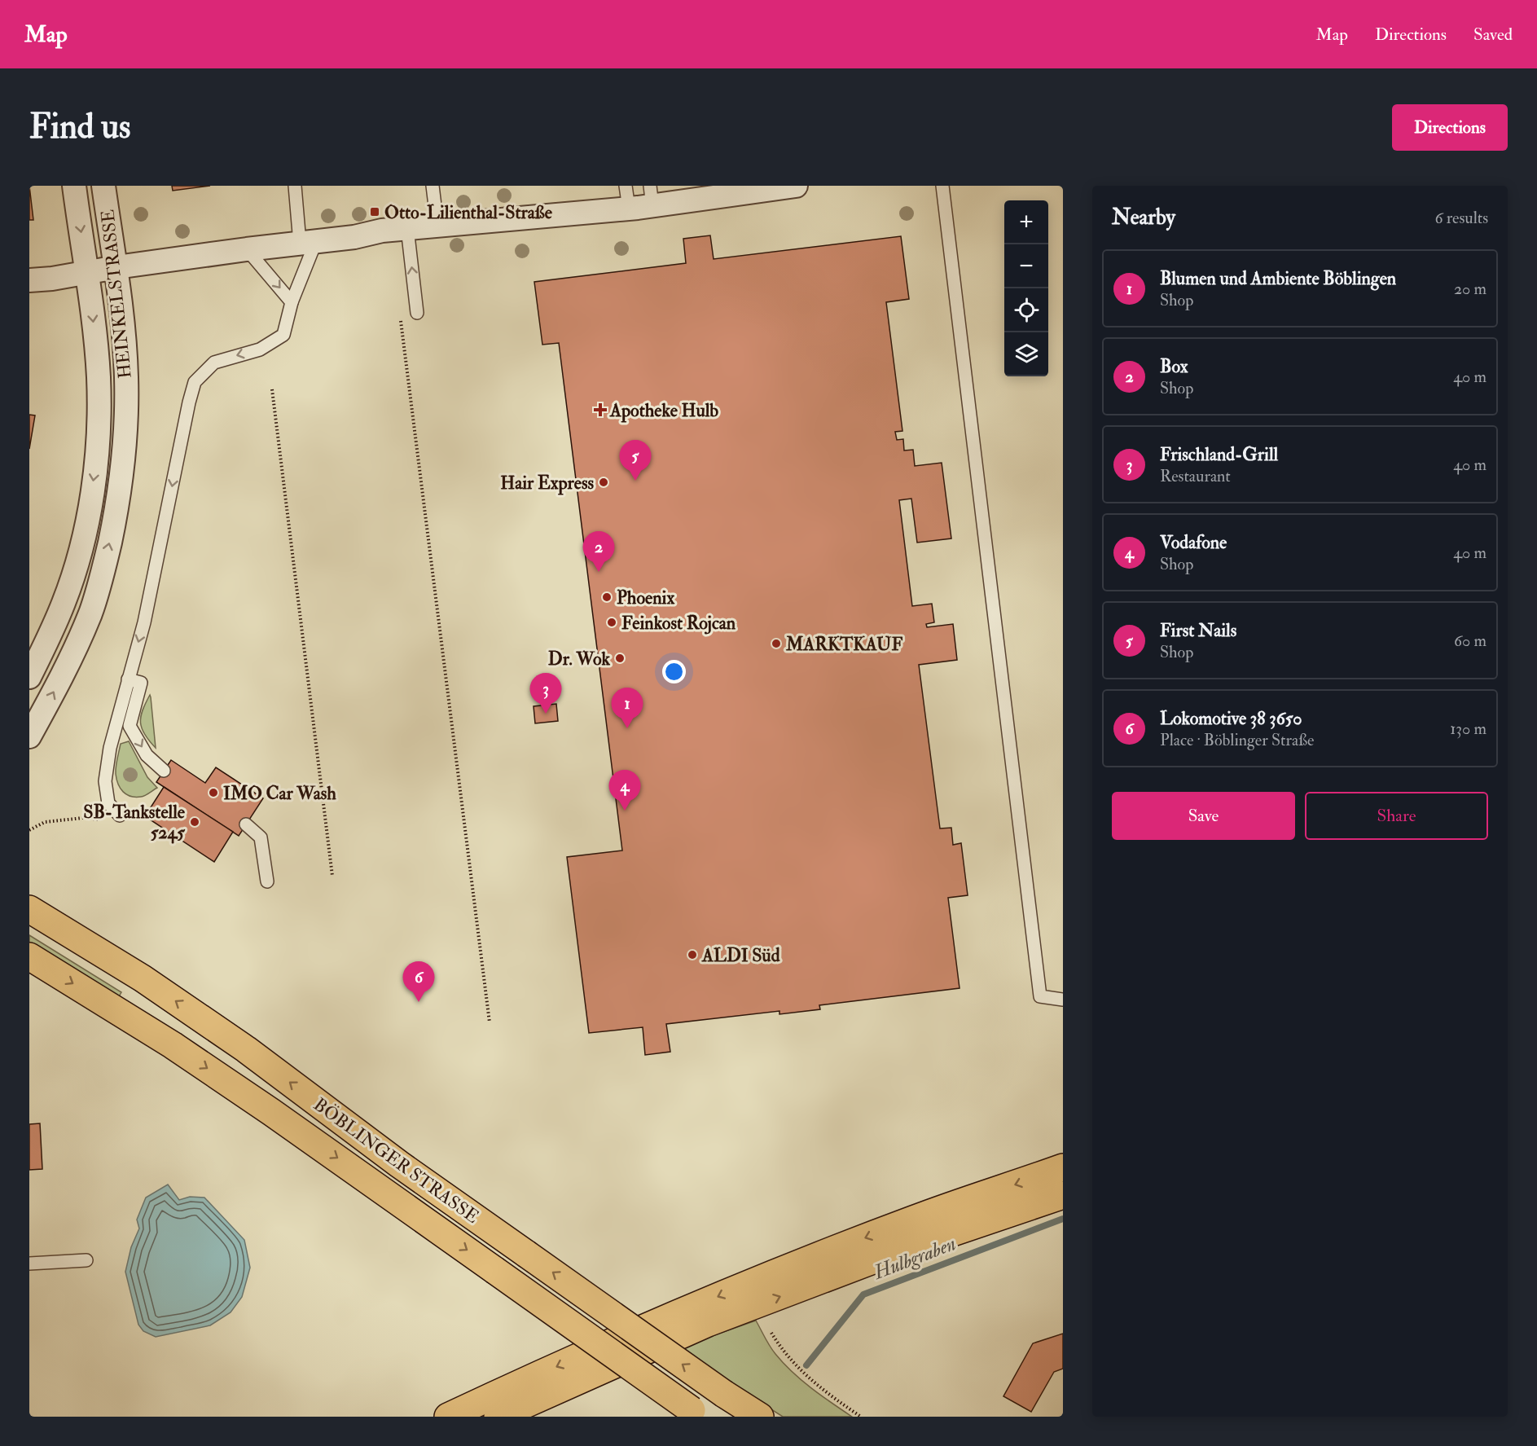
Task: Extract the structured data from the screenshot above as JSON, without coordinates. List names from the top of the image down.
{
  "streets": {
    "main road": ["BÖBLINGER STRASSE"],
    "street": ["HEINKELSTRASSE"]
  },
  "water": ["Hulbgraben"],
  "places": {
    "transit": ["Otto-Lilienthal-Straße"],
    "health": ["Apotheke Hulb"],
    "other": [
      "Hair Express",
      "Phoenix",
      "Feinkost Rojcan",
      "MARKTKAUF",
      "Dr. Wok",
      "IMO Car Wash",
      "SB-Tankstelle 5245",
      "ALDI Süd"
    ]
  },
  "page": {
    "header": "Map",
    "nav": ["Map", "Directions", "Saved"],
    "buttons": [
      "Directions",
      ["Save", "Share"]
    ],
    "title": "Find us",
    "heading": ["Nearby", "6 results"],
    "map_buttons": ["+", "−"],
    "list": [
      {
        "mark": "1",
        "name": "Blumen und Ambiente Böblingen",
        "note": "Shop",
        "value": "20 m"
      },
      {
        "mark": "2",
        "name": "Box",
        "note": "Shop",
        "value": "40 m"
      },
      {
        "mark": "3",
        "name": "Frischland-Grill",
        "note": "Restaurant",
        "value": "40 m"
      },
      {
        "mark": "4",
        "name": "Vodafone",
        "note": "Shop",
        "value": "40 m"
      },
      {
        "mark": "5",
        "name": "First Nails",
        "note": "Shop",
        "value": "60 m"
      },
      {
        "mark": "6",
        "name": "Lokomotive 38 3650",
        "note": "Place · Böblinger Straße",
        "value": "130 m"
      }
    ],
    "pins": [
      "5",
      "2",
      "3",
      "1",
      "4",
      "6"
    ]
  }
}
